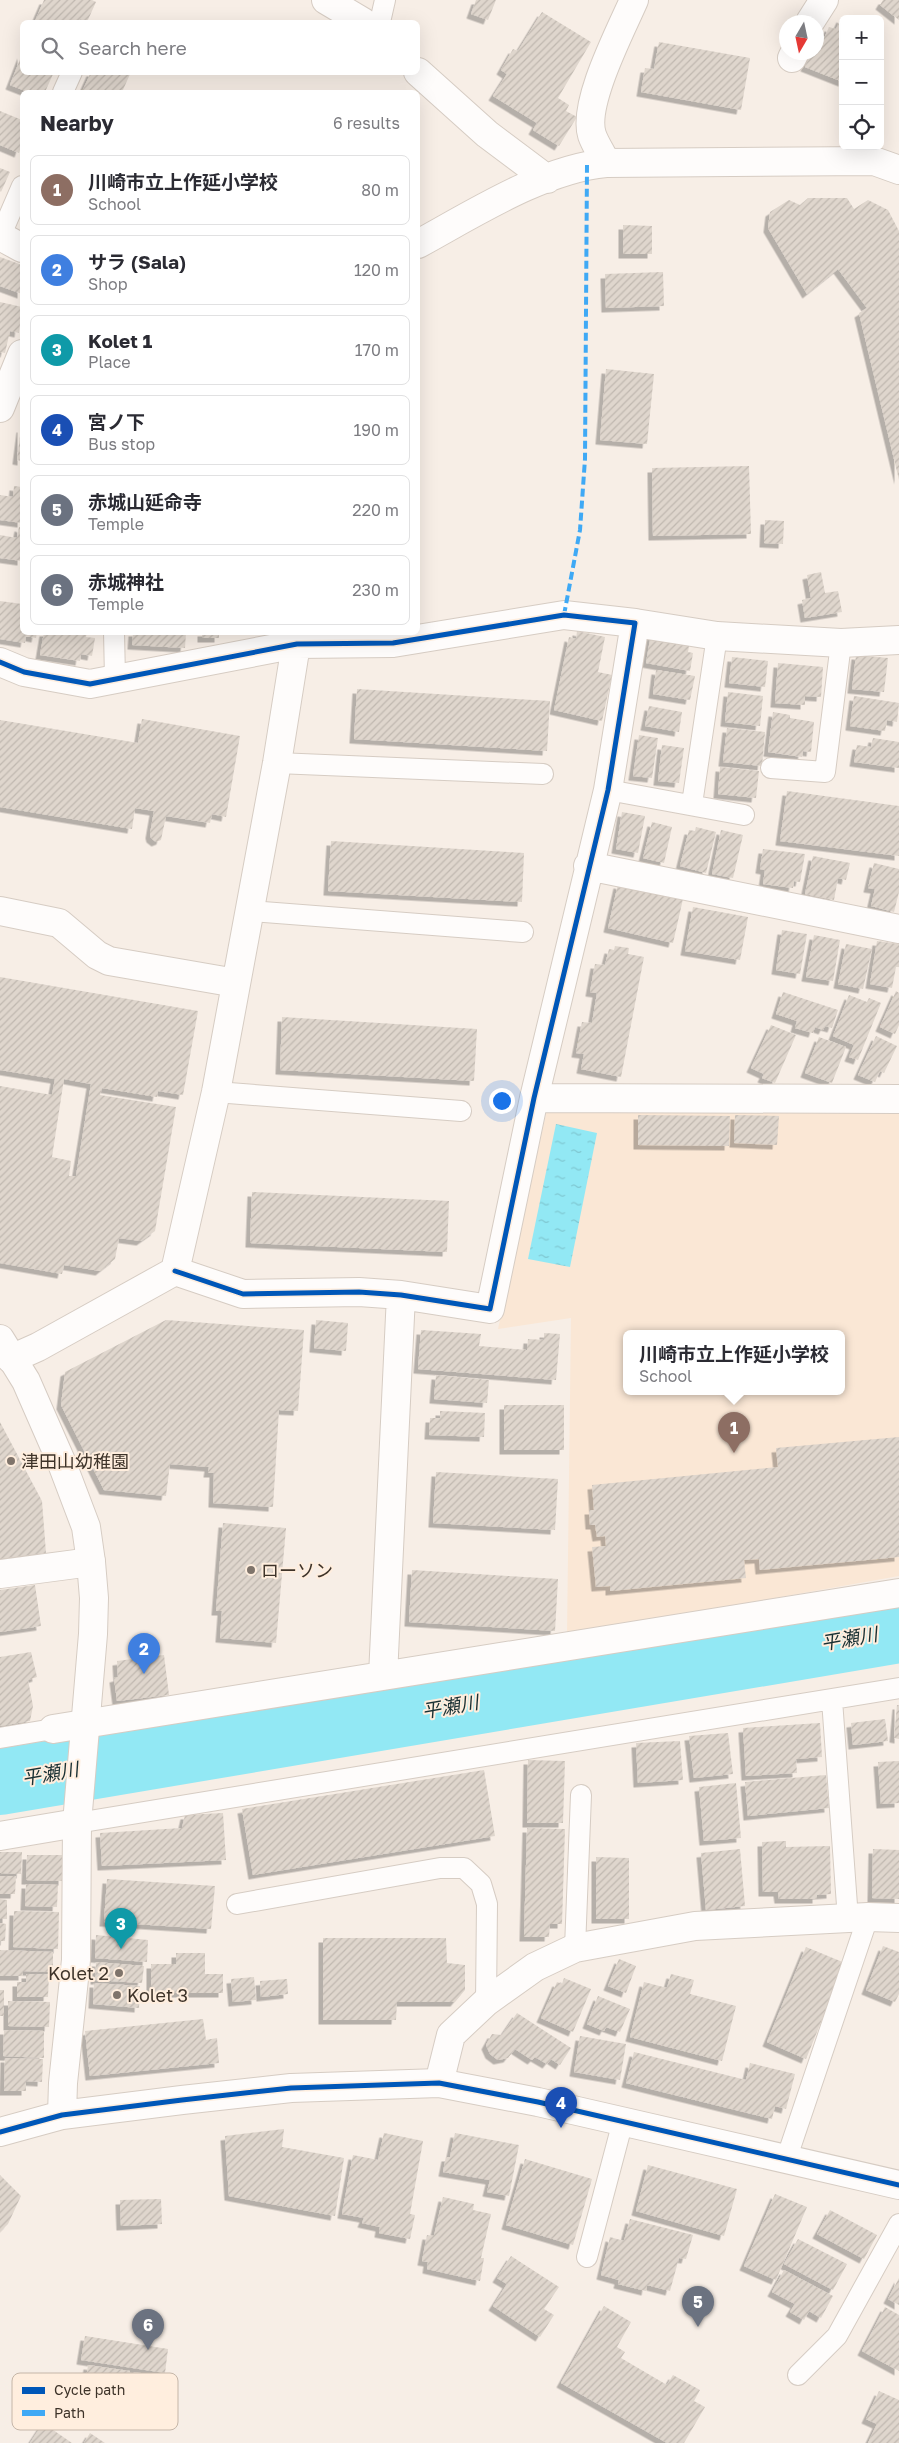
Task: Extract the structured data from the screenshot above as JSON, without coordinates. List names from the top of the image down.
{
  "water": ["平瀬川"],
  "places": [
    "津田山幼稚園",
    "ローソン",
    "Kolet 2",
    "Kolet 3"
  ],
  "legend": ["Cycle path", "Path"],
  "north": "bottom",
  "page": {
    "map_buttons": ["+", "−"],
    "search": "Search here",
    "heading": ["Nearby", "6 results"],
    "list": [
      {
        "mark": "1",
        "name": "川崎市立上作延小学校",
        "note": "School",
        "value": "80 m"
      },
      {
        "mark": "2",
        "name": "サラ (Sala)",
        "note": "Shop",
        "value": "120 m"
      },
      {
        "mark": "3",
        "name": "Kolet 1",
        "note": "Place",
        "value": "170 m"
      },
      {
        "mark": "4",
        "name": "宮ノ下",
        "note": "Bus stop",
        "value": "190 m"
      },
      {
        "mark": "5",
        "name": "赤城山延命寺",
        "note": "Temple",
        "value": "220 m"
      },
      {
        "mark": "6",
        "name": "赤城神社",
        "note": "Temple",
        "value": "230 m"
      }
    ],
    "popup": ["川崎市立上作延小学校", "School"],
    "pins": [
      "1",
      "2",
      "3",
      "4",
      "5",
      "6"
    ]
  }
}
